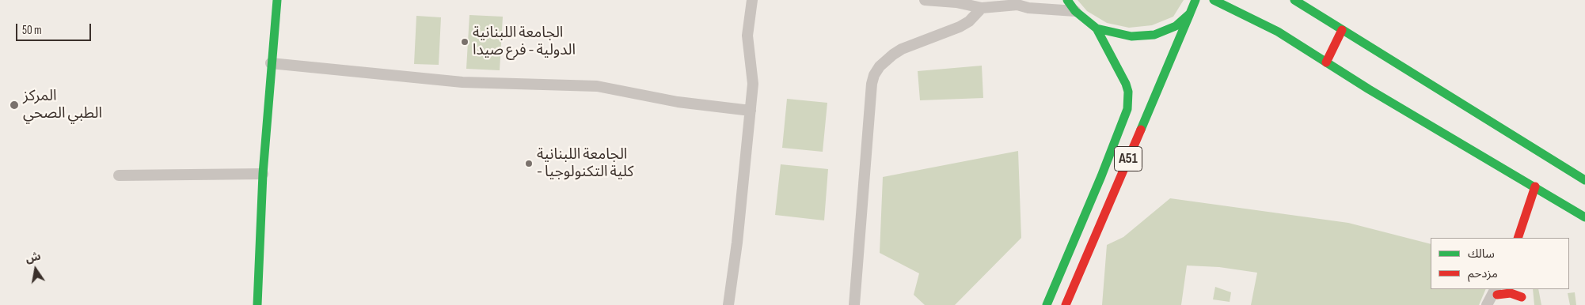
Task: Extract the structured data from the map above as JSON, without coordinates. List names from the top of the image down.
{
  "streets": {
    "main road": ["A51"]
  },
  "places": ["الجامعة اللبنانية الدولية - فرع صيدا", "المركز الطبي الصحي", "الجامعة اللبنانية - كلية التكنولوجيا"],
  "legend": ["سالك", "مزدحم"],
  "scale_bar": "50 m",
  "north": "top"
}
